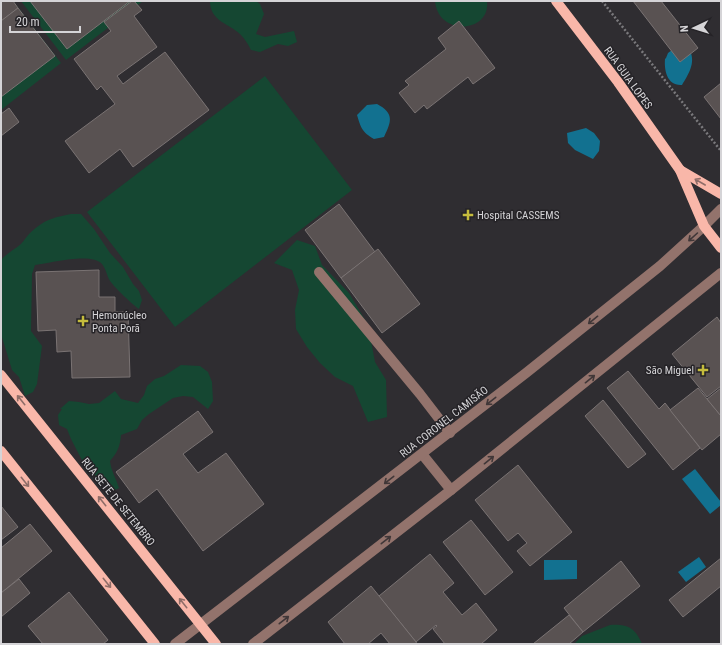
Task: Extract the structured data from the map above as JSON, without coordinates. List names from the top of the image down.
{
  "streets": {
    "main road": ["RUA GUIA LOPES", "RUA SETE DE SETEMBRO"],
    "street": ["RUA CORONEL CAMISÃO"]
  },
  "crossings": [
    ["RUA GUIA LOPES", "RUA CORONEL CAMISÃO"],
    ["RUA CORONEL CAMISÃO", "RUA SETE DE SETEMBRO"]
  ],
  "places": {
    "health": ["Hospital CASSEMS", "Hemonúcleo Ponta Porã", "São Miguel"]
  },
  "scale_bar": "20 m",
  "north": "left"
}
